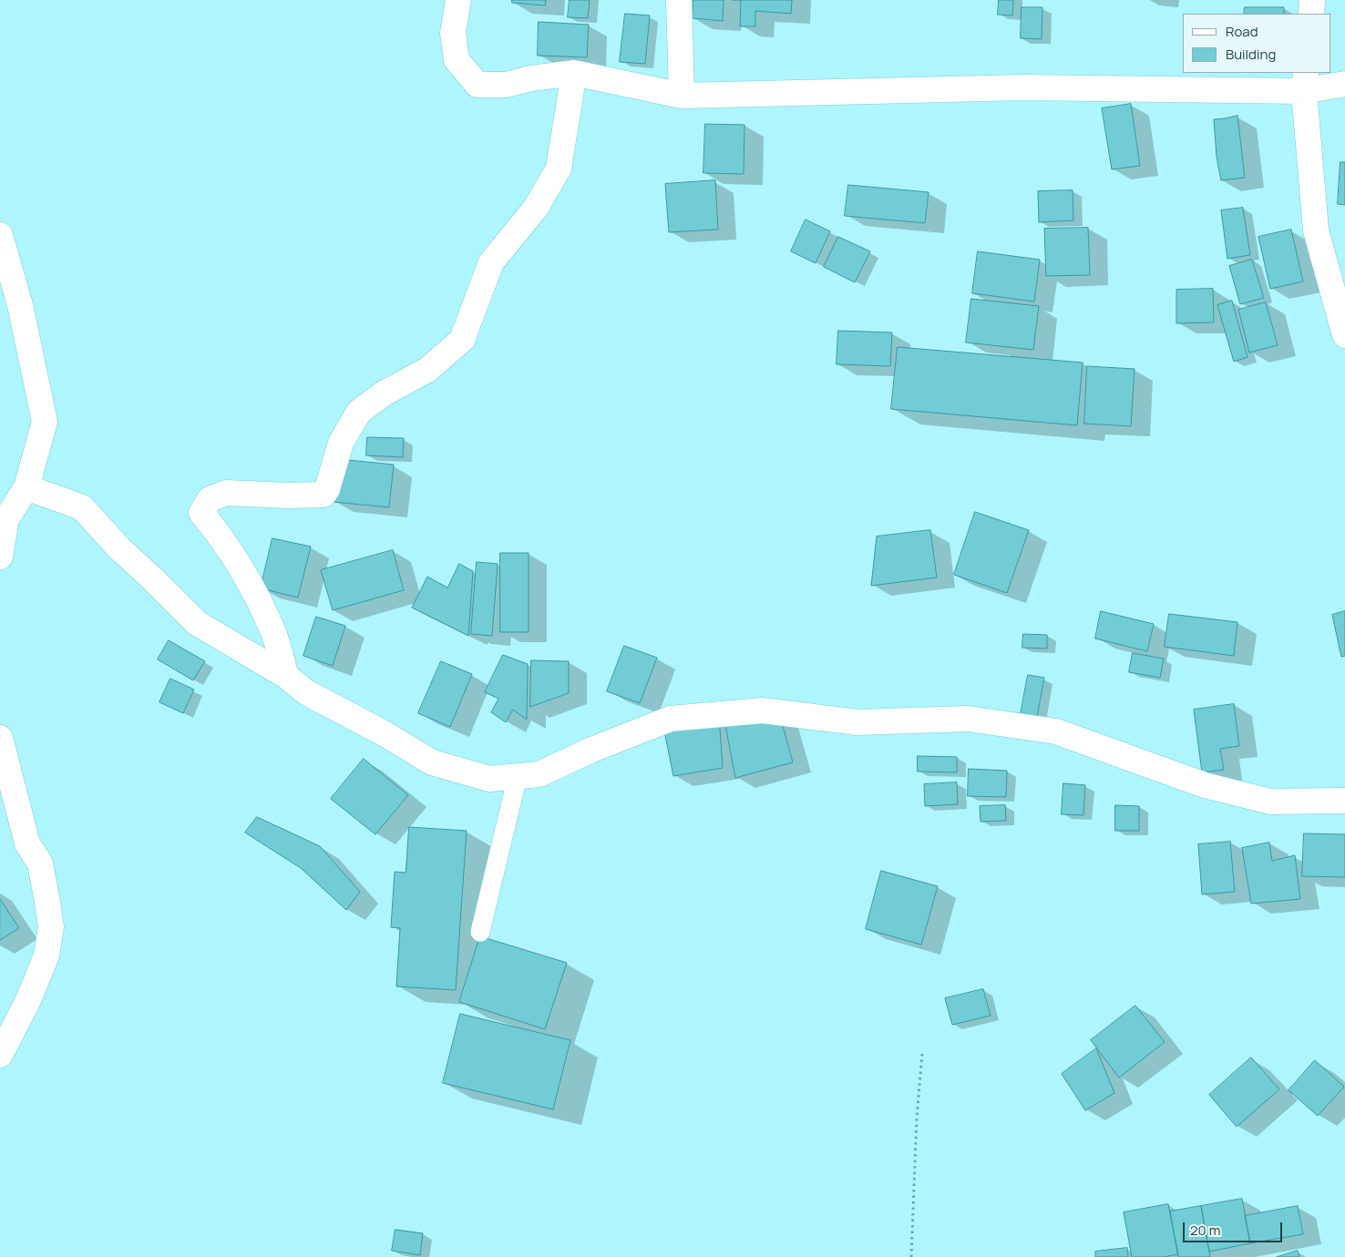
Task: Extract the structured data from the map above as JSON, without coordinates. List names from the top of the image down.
{
  "legend": ["Road", "Building"],
  "scale_bar": "20 m"
}
